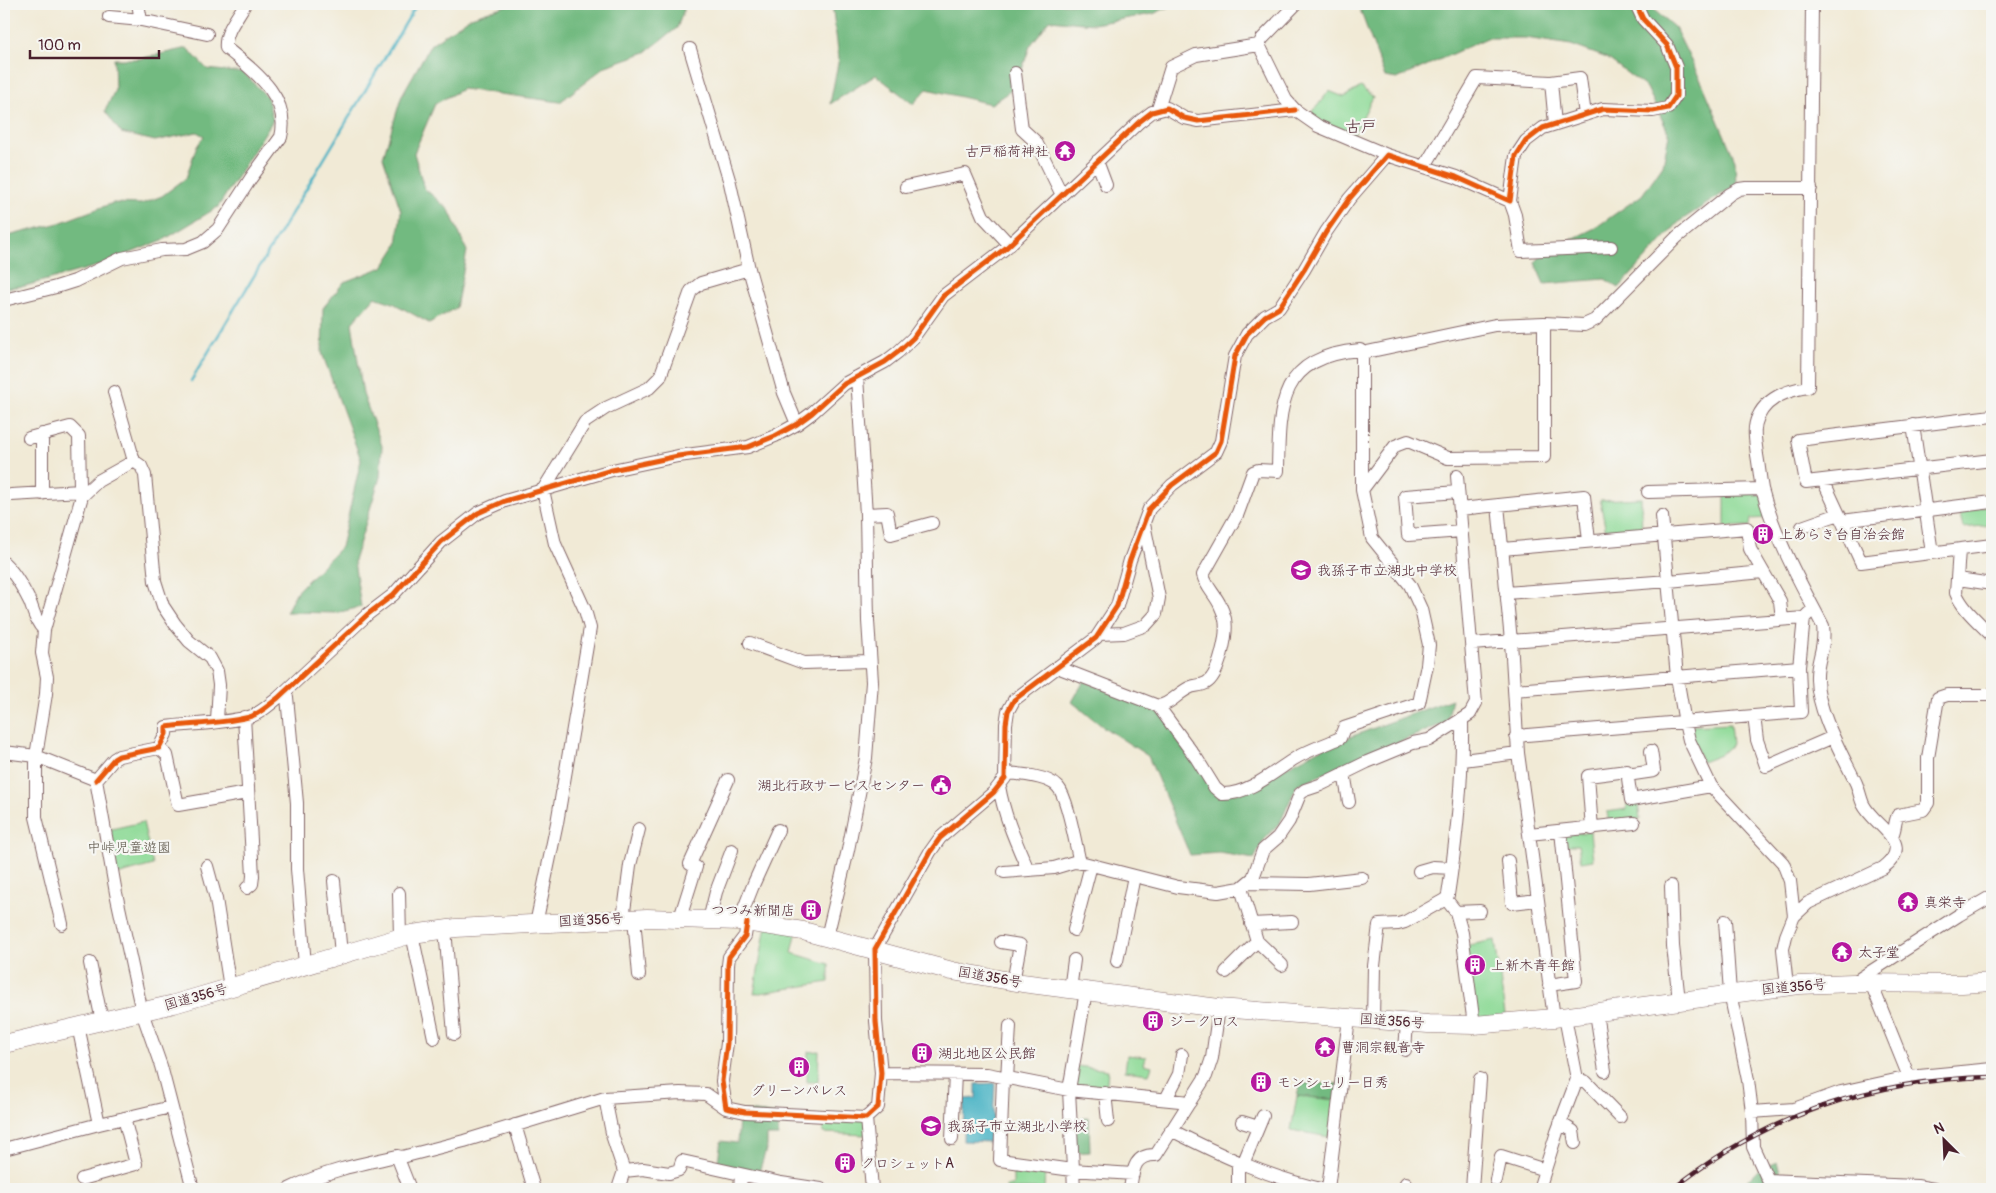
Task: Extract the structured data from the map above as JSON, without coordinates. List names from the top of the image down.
{
  "streets": {
    "highway": ["国道356号"]
  },
  "districts": ["古戸"],
  "parks": ["中峠児童遊園"],
  "places": {
    "temple": [
      "古戸稲荷神社",
      "真栄寺",
      "太子堂",
      "曹洞宗観音寺"
    ],
    "building": [
      "上あらき台自治会館",
      "つつみ新聞店",
      "上新木青年館",
      "ジークロス",
      "湖北地区公民館",
      "グリーンパレス",
      "モンシェリー日秀",
      "クロシェットA"
    ],
    "school or university": ["我孫子市立湖北中学校", "我孫子市立湖北小学校"],
    "public building": ["湖北行政サービスセンター"]
  },
  "scale_bar": "100 m",
  "north": "top left"
}
